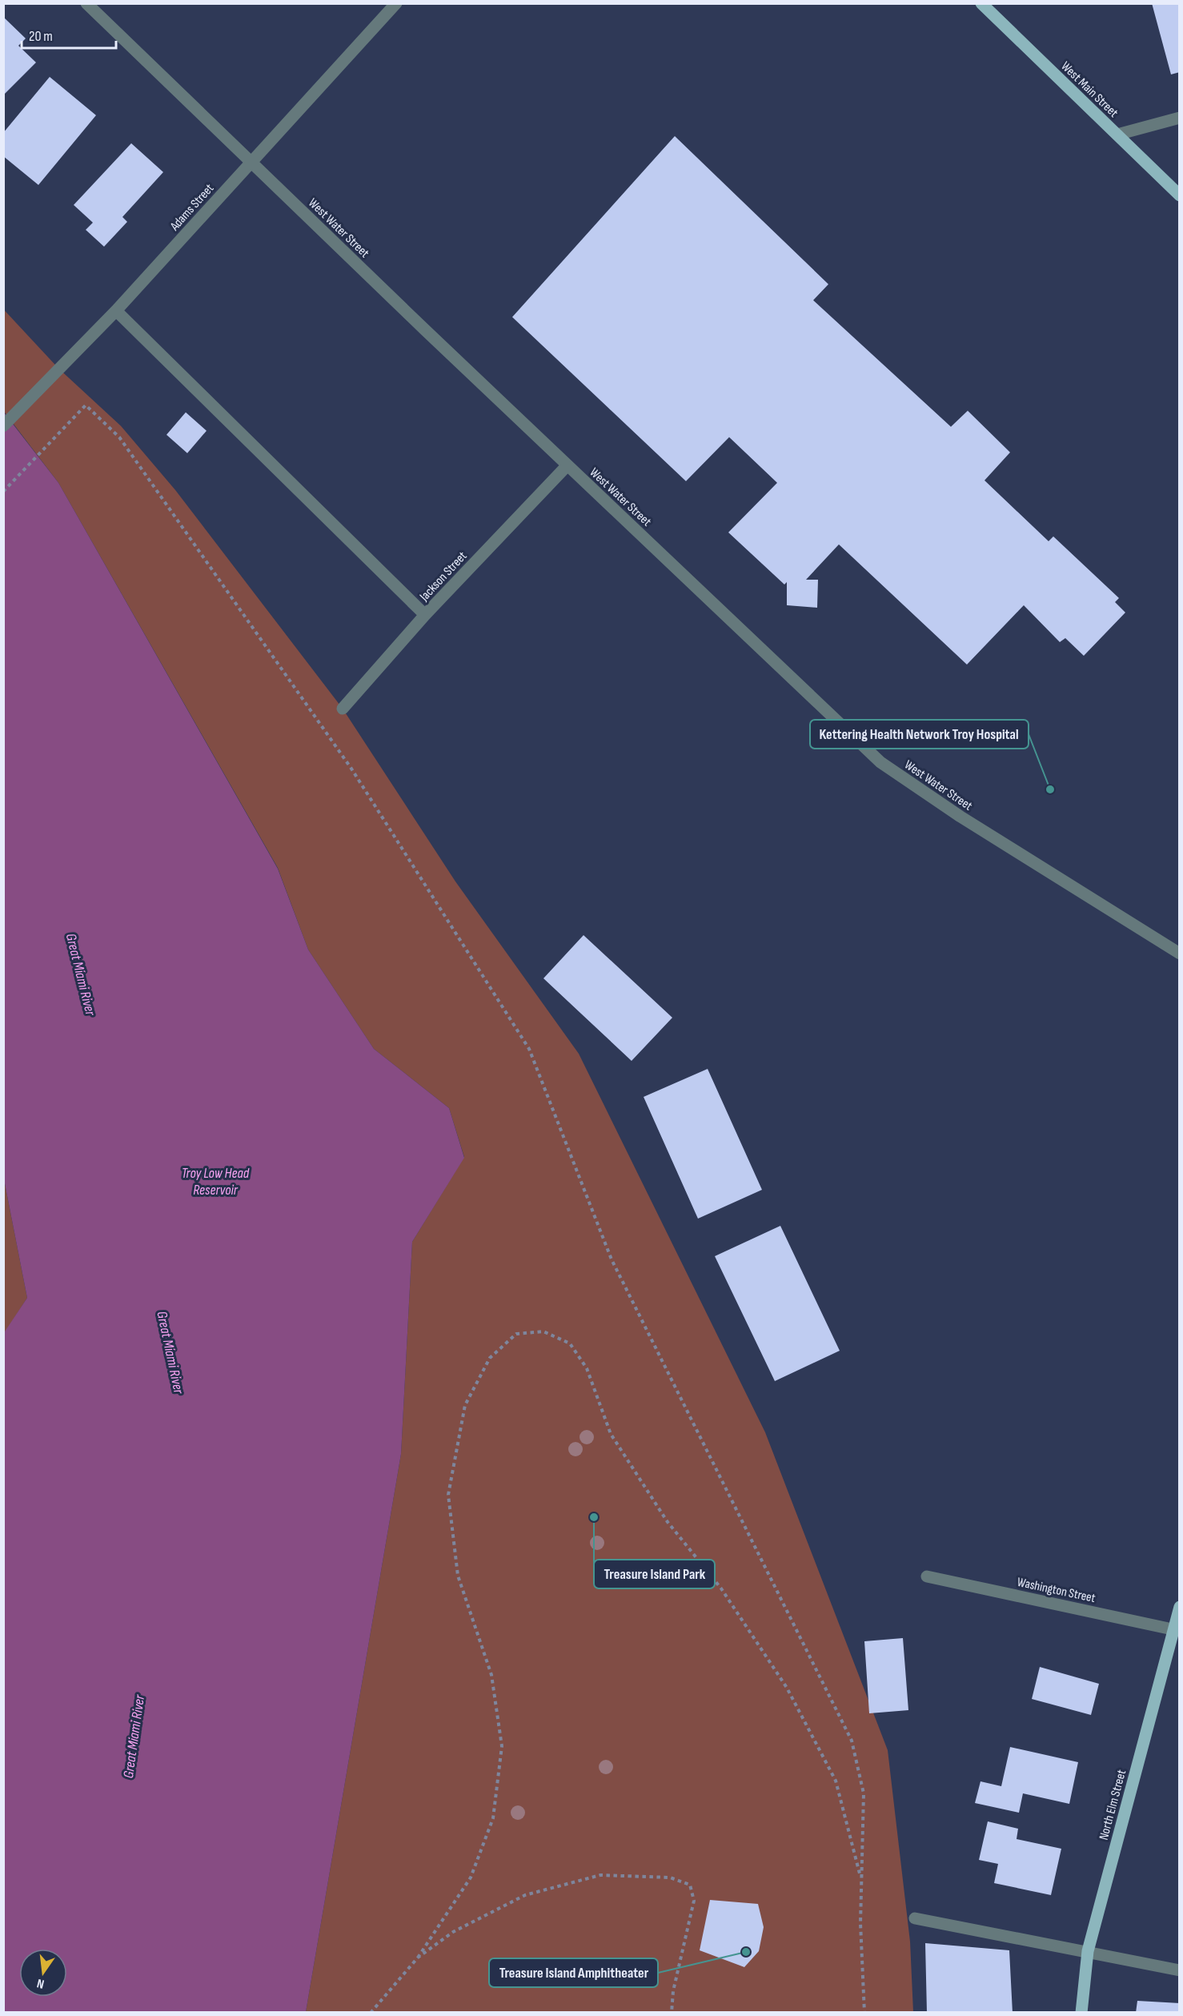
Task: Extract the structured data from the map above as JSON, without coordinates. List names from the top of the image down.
{
  "streets": {
    "main road": ["West Main Street", "North Elm Street"],
    "street": [
      "Adams Street",
      "West Water Street",
      "Jackson Street",
      "Washington Street"
    ]
  },
  "crossings": [
    ["Adams Street", "West Water Street"],
    ["West Water Street", "Jackson Street"],
    ["Washington Street", "North Elm Street"]
  ],
  "water": ["Great Miami River", "Troy Low Head Reservoir"],
  "places": ["Kettering Health Network Troy Hospital", "Treasure Island Park", "Treasure Island Amphitheater"],
  "scale_bar": "20 m",
  "north": "bottom"
}
